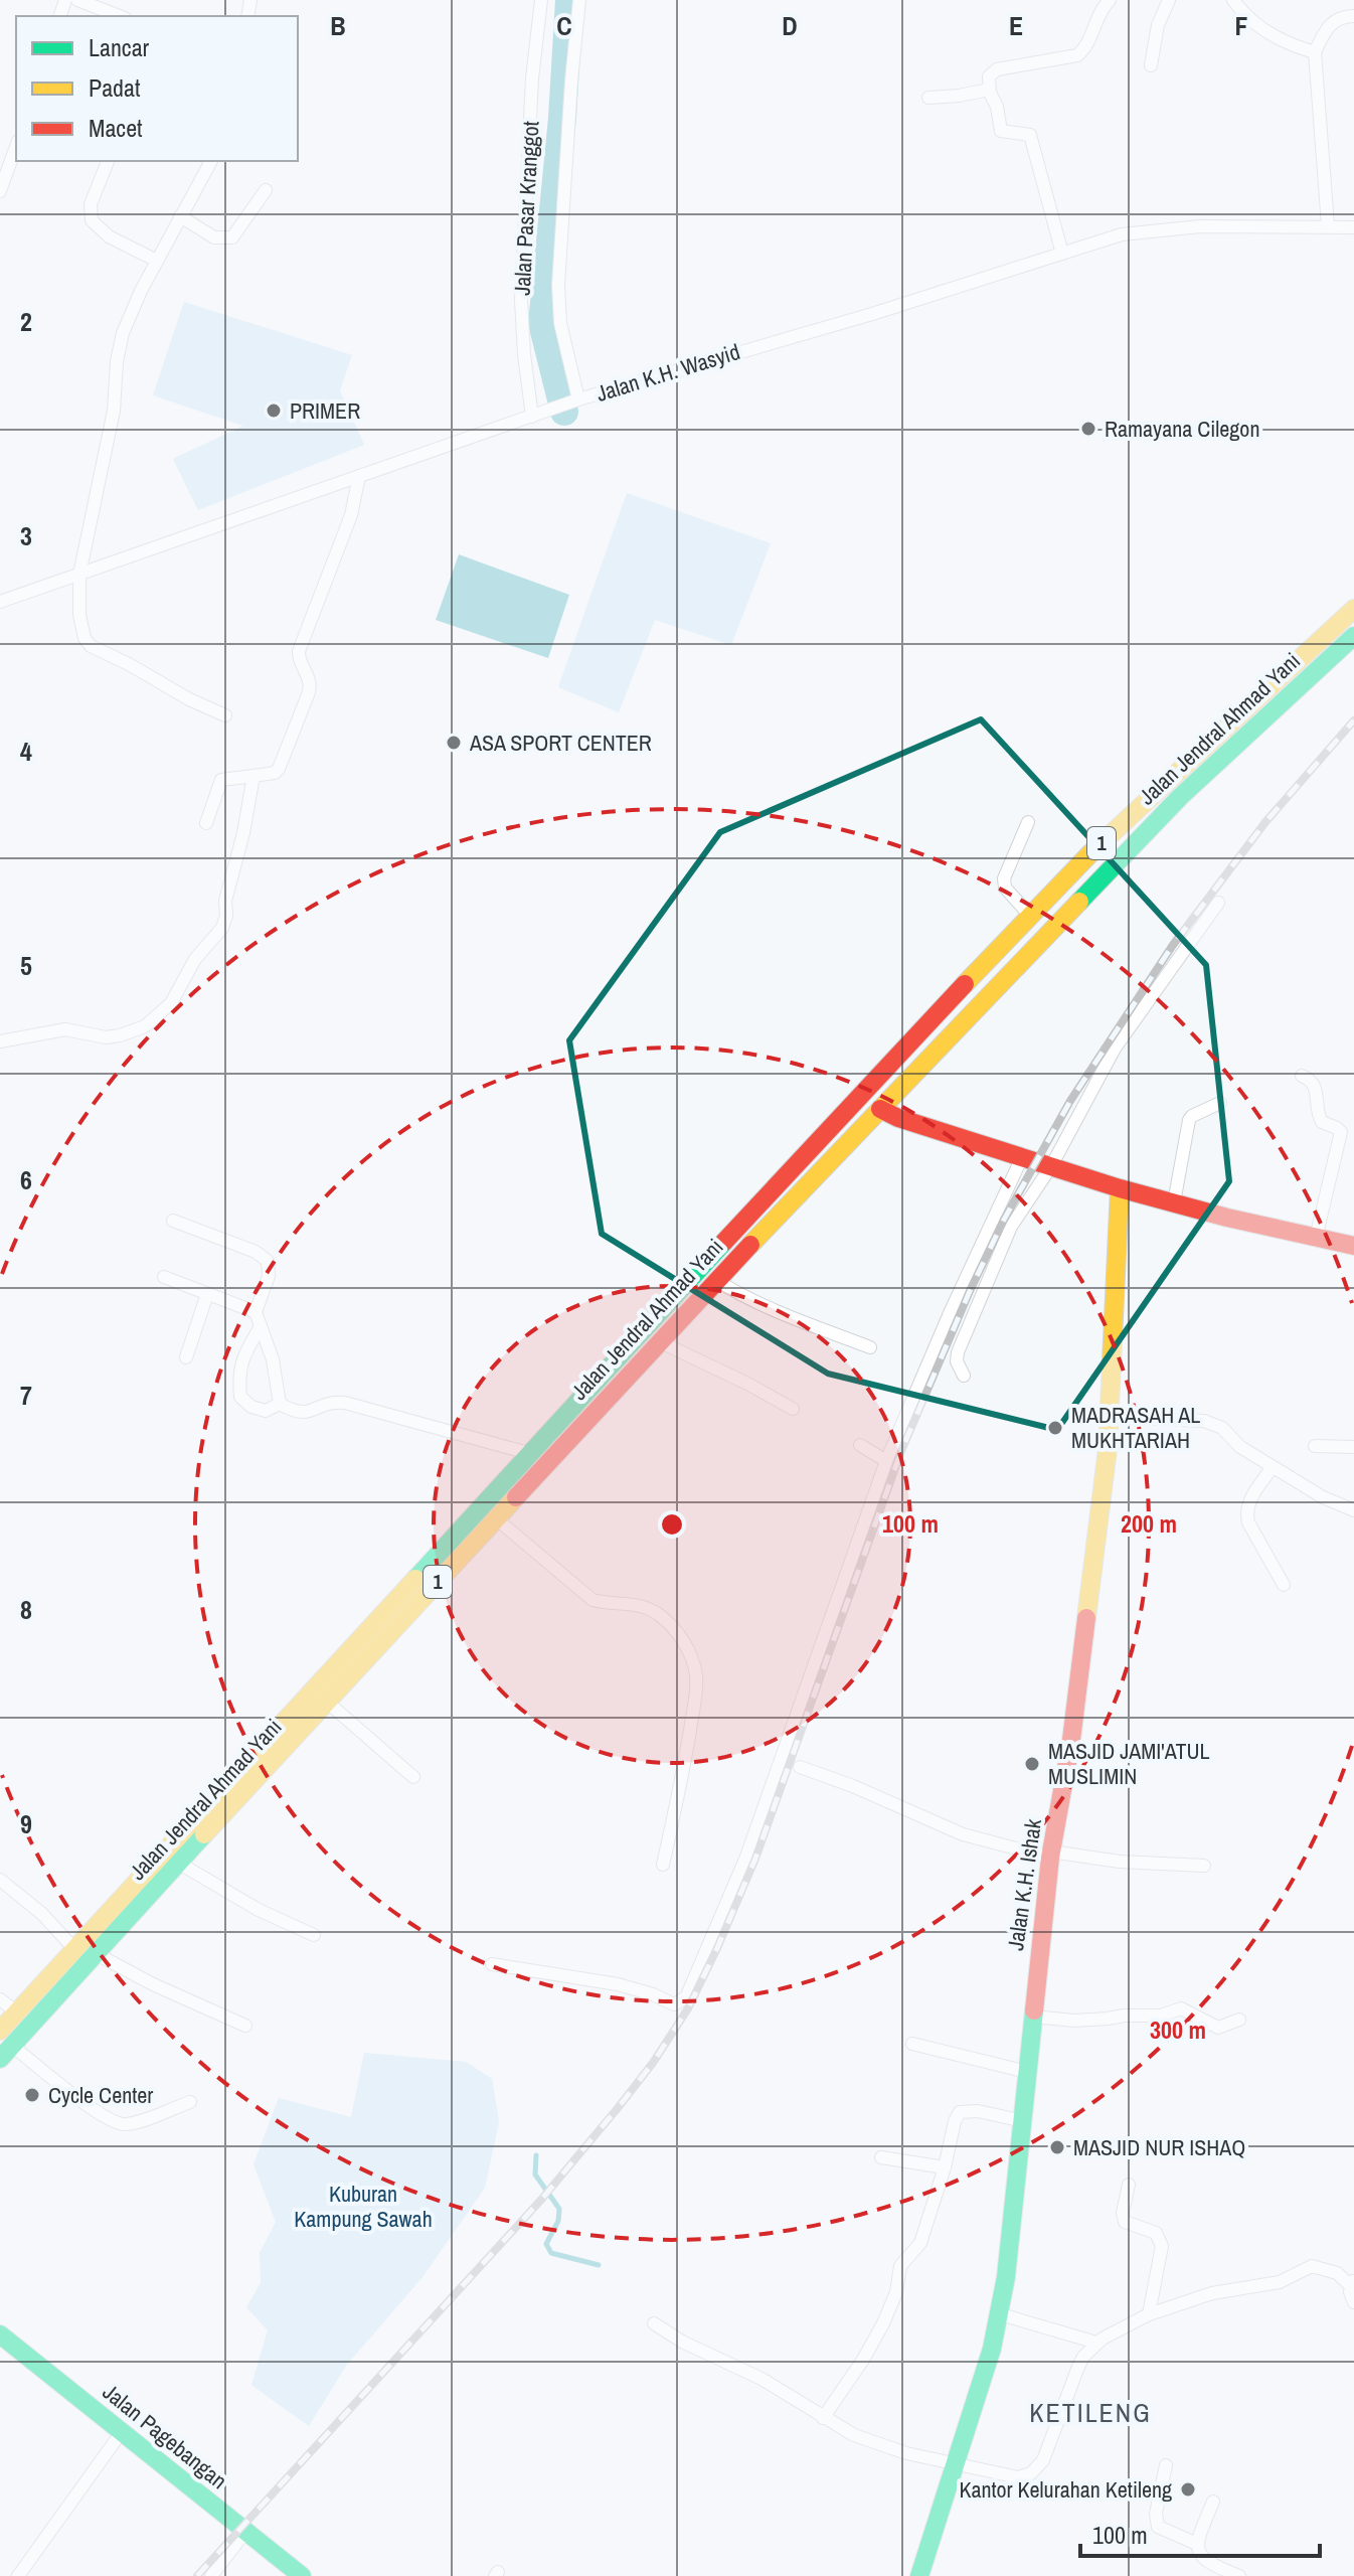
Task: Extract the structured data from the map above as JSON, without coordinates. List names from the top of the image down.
{
  "streets": {
    "main road": [
      "Jalan Jendral Ahmad Yani",
      "1",
      "Jalan K.H. Ishak",
      "Jalan Pagebangan"
    ],
    "street": ["Jalan Pasar Kranggot", "Jalan K.H. Wasyid"]
  },
  "crossings": [
    ["Jalan Pasar Kranggot", "Jalan K.H. Wasyid"]
  ],
  "districts": ["KETILENG"],
  "parks": ["Kuburan Kampung Sawah"],
  "places": [
    "PRIMER",
    "Ramayana Cilegon",
    "ASA SPORT CENTER",
    "MADRASAH AL MUKHTARIAH",
    "MASJID JAMI'ATUL MUSLIMIN",
    "Cycle Center",
    "MASJID NUR ISHAQ",
    "Kantor Kelurahan Ketileng"
  ],
  "legend": ["Lancar", "Padat", "Macet"],
  "scale_bar": "100 m",
  "grid": {
    "columns": [
      "B",
      "C",
      "D",
      "E",
      "F"
    ],
    "rows": [
      "2",
      "3",
      "4",
      "5",
      "6",
      "7",
      "8",
      "9"
    ]
  },
  "rings": ["100 m", "200 m", "300 m"]
}
